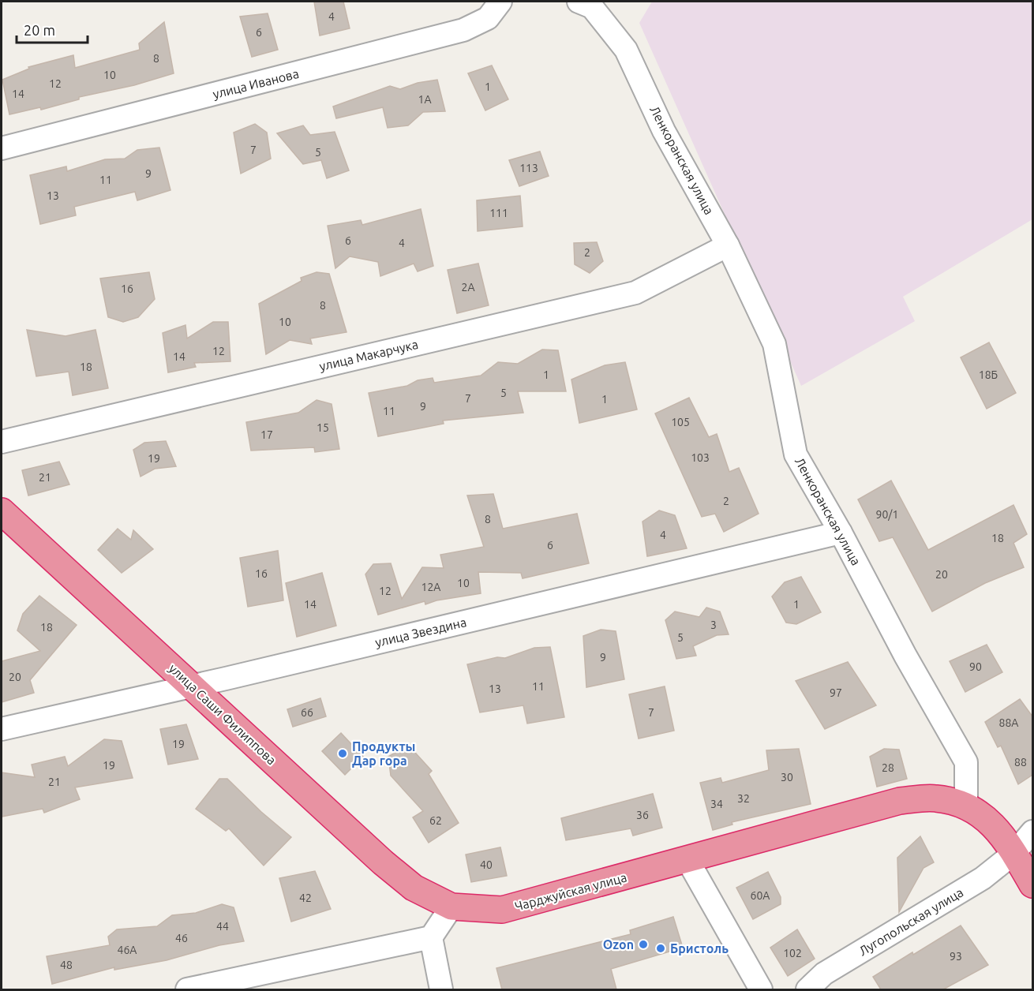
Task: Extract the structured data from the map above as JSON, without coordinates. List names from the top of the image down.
{
  "streets": {
    "highway": ["улица Саши Филиппова", "Чарджуйская улица"],
    "street": [
      "улица Иванова",
      "Ленкоранская улица",
      "улица Макарчука",
      "улица Звездина",
      "Лугопольская улица"
    ]
  },
  "crossings": [
    ["Ленкоранская улица", "улица Макарчука"],
    ["Ленкоранская улица", "улица Звездина"],
    ["Ленкоранская улица", "Чарджуйская улица"],
    ["улица Звездина", "улица Саши Филиппова"],
    ["улица Саши Филиппова", "Чарджуйская улица"]
  ],
  "places": ["Продукты Дар гора", "Ozon", "Бристоль"],
  "house_numbers": [
    "4",
    "6",
    "8",
    "10",
    "12",
    "1",
    "14",
    "1А",
    "7",
    "5",
    "113",
    "9",
    "11",
    "13",
    "111",
    "6",
    "4",
    "2",
    "2А",
    "16",
    "8",
    "10",
    "12",
    "14",
    "18",
    "1",
    "18Б",
    "5",
    "7",
    "1",
    "9",
    "11",
    "105",
    "15",
    "17",
    "103",
    "19",
    "21",
    "2",
    "90/1",
    "8",
    "4",
    "18",
    "6",
    "16",
    "20",
    "10",
    "12А",
    "12",
    "14",
    "1",
    "3",
    "18",
    "5",
    "9",
    "90",
    "20",
    "11",
    "13",
    "97",
    "66",
    "7",
    "88А",
    "19",
    "88",
    "19",
    "28",
    "30",
    "21",
    "32",
    "34",
    "36",
    "62",
    "40",
    "60А",
    "42",
    "44",
    "46",
    "46А",
    "102",
    "93",
    "48"
  ],
  "scale_bar": "20 m"
}
